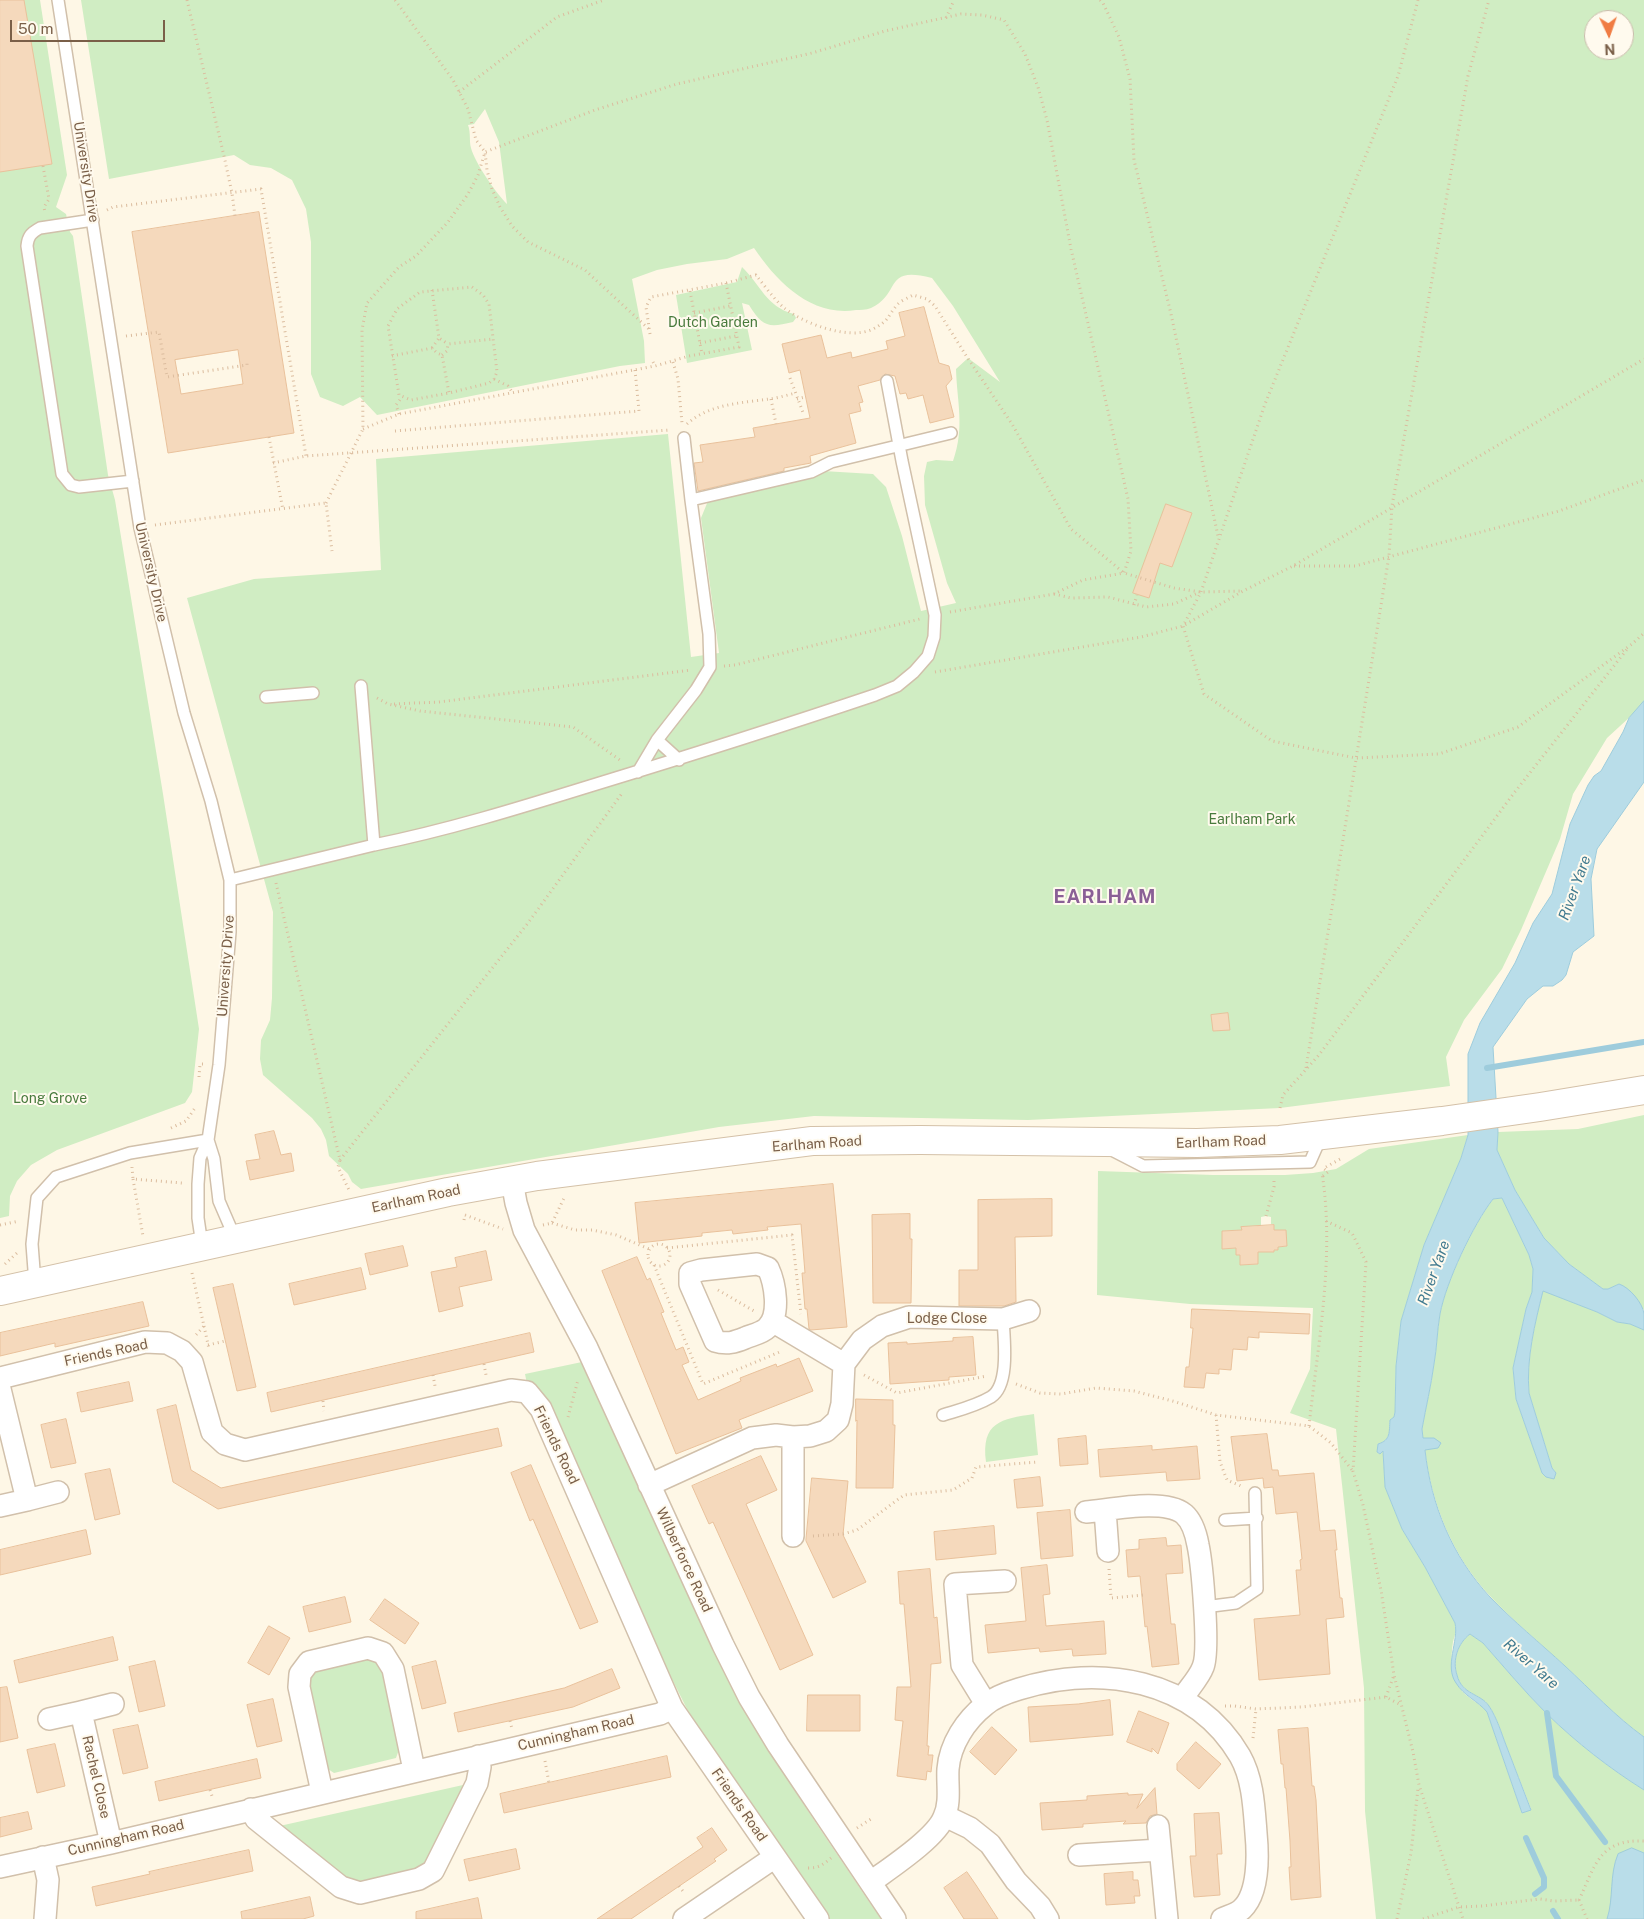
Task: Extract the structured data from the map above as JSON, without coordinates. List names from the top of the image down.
{
  "streets": {
    "main road": ["Earlham Road"],
    "street": [
      "Lodge Close",
      "Friends Road",
      "Wilberforce Road",
      "Cunningham Road",
      "Rachel Close"
    ],
    "lane": ["University Drive"]
  },
  "crossings": [
    ["University Drive", "Earlham Road"],
    ["Earlham Road", "Wilberforce Road"],
    ["Friends Road", "Cunningham Road"],
    ["Cunningham Road", "Rachel Close"]
  ],
  "districts": ["EARLHAM"],
  "water": ["River Yare"],
  "parks": ["Dutch Garden", "Earlham Park", "Long Grove"],
  "scale_bar": "50 m",
  "north": "bottom"
}
